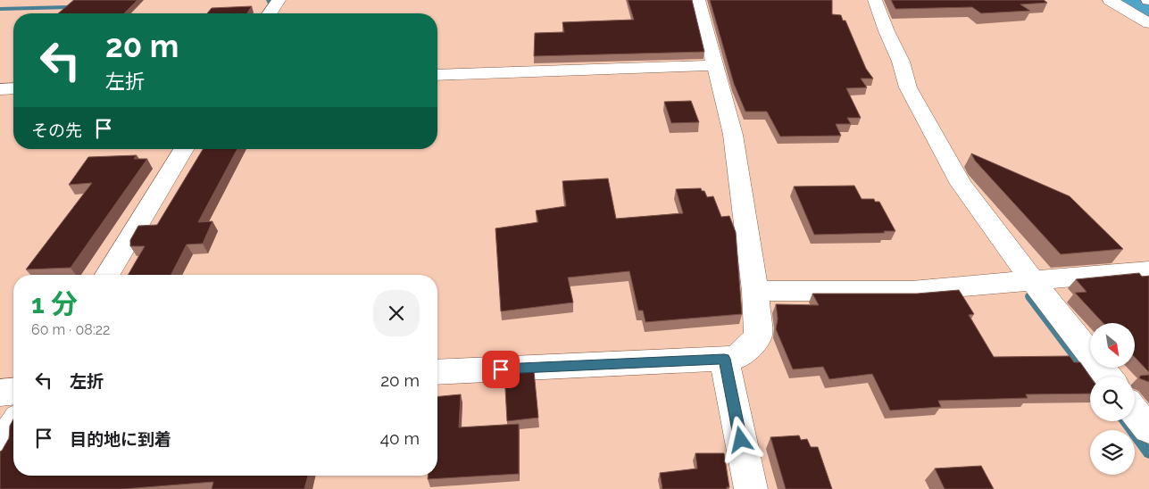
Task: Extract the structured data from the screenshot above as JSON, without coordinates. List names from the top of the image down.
{
  "north": "bottom right",
  "page": {
    "turn": ["20 m", "左折"],
    "then": "その先",
    "heading": ["1 分", "60 m · 08:22"],
    "list": [
      {
        "name": "左折",
        "value": "20 m"
      },
      {
        "name": "目的地に到着",
        "value": "40 m"
      }
    ]
  }
}
